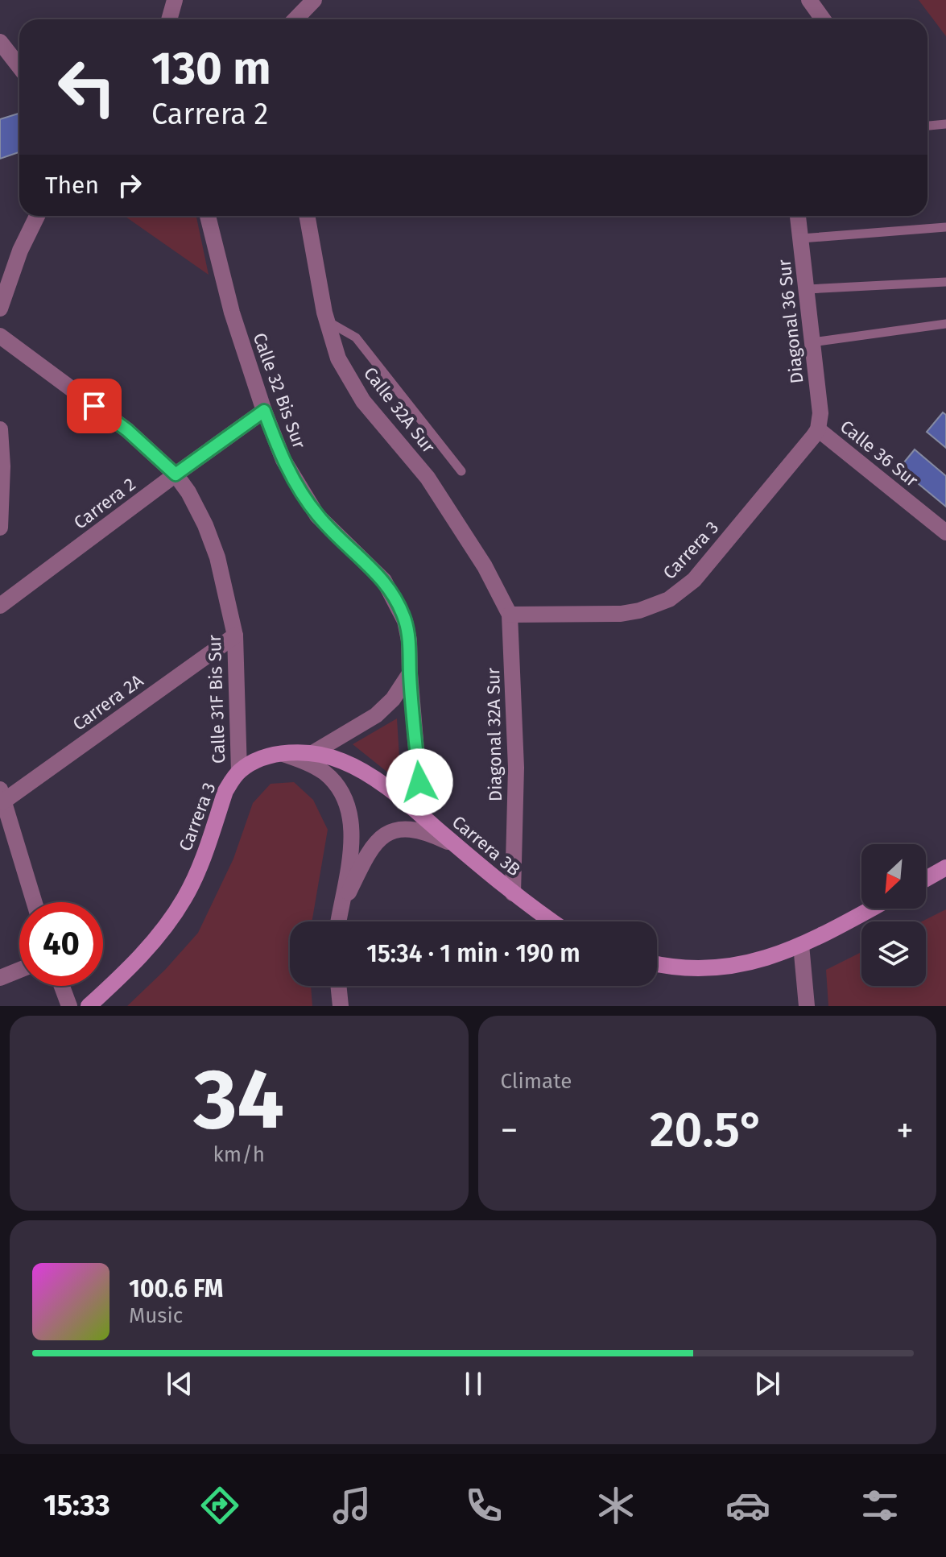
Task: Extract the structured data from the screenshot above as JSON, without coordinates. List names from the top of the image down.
{
  "streets": {
    "main road": ["Carrera 3", "Carrera 3B"],
    "street": [
      "Diagonal 36 Sur",
      "Calle 32 Bis Sur",
      "Calle 32A Sur",
      "Calle 36 Sur",
      "Carrera 2",
      "Calle 31F Bis Sur",
      "Carrera 2A",
      "Diagonal 32A Sur"
    ]
  },
  "crossings": [
    ["Diagonal 36 Sur", "Calle 36 Sur"],
    ["Diagonal 36 Sur", "Carrera 3"],
    ["Calle 32 Bis Sur", "Carrera 2"],
    ["Calle 32 Bis Sur", "Carrera 3"],
    ["Calle 32 Bis Sur", "Carrera 3B"],
    ["Calle 32A Sur", "Carrera 3"],
    ["Calle 32A Sur", "Diagonal 32A Sur"],
    ["Calle 36 Sur", "Carrera 3"],
    ["Carrera 2", "Calle 31F Bis Sur"],
    ["Carrera 3", "Calle 31F Bis Sur"],
    ["Carrera 3", "Diagonal 32A Sur"],
    ["Carrera 3", "Carrera 3B"],
    ["Calle 31F Bis Sur", "Carrera 2A"],
    ["Diagonal 32A Sur", "Carrera 3B"]
  ],
  "north": "bottom left",
  "page": {
    "turn": ["130 m", "Carrera 2"],
    "then": "Then",
    "limit": "40",
    "trip": "15:34 · 1 min · 190 m",
    "tile": [
      ["34", "km/h"],
      "Climate"
    ],
    "heat": ["−", "20.5°", "+"],
    "song": ["100.6 FM", "Music"],
    "tabs": "15:33"
  }
}
